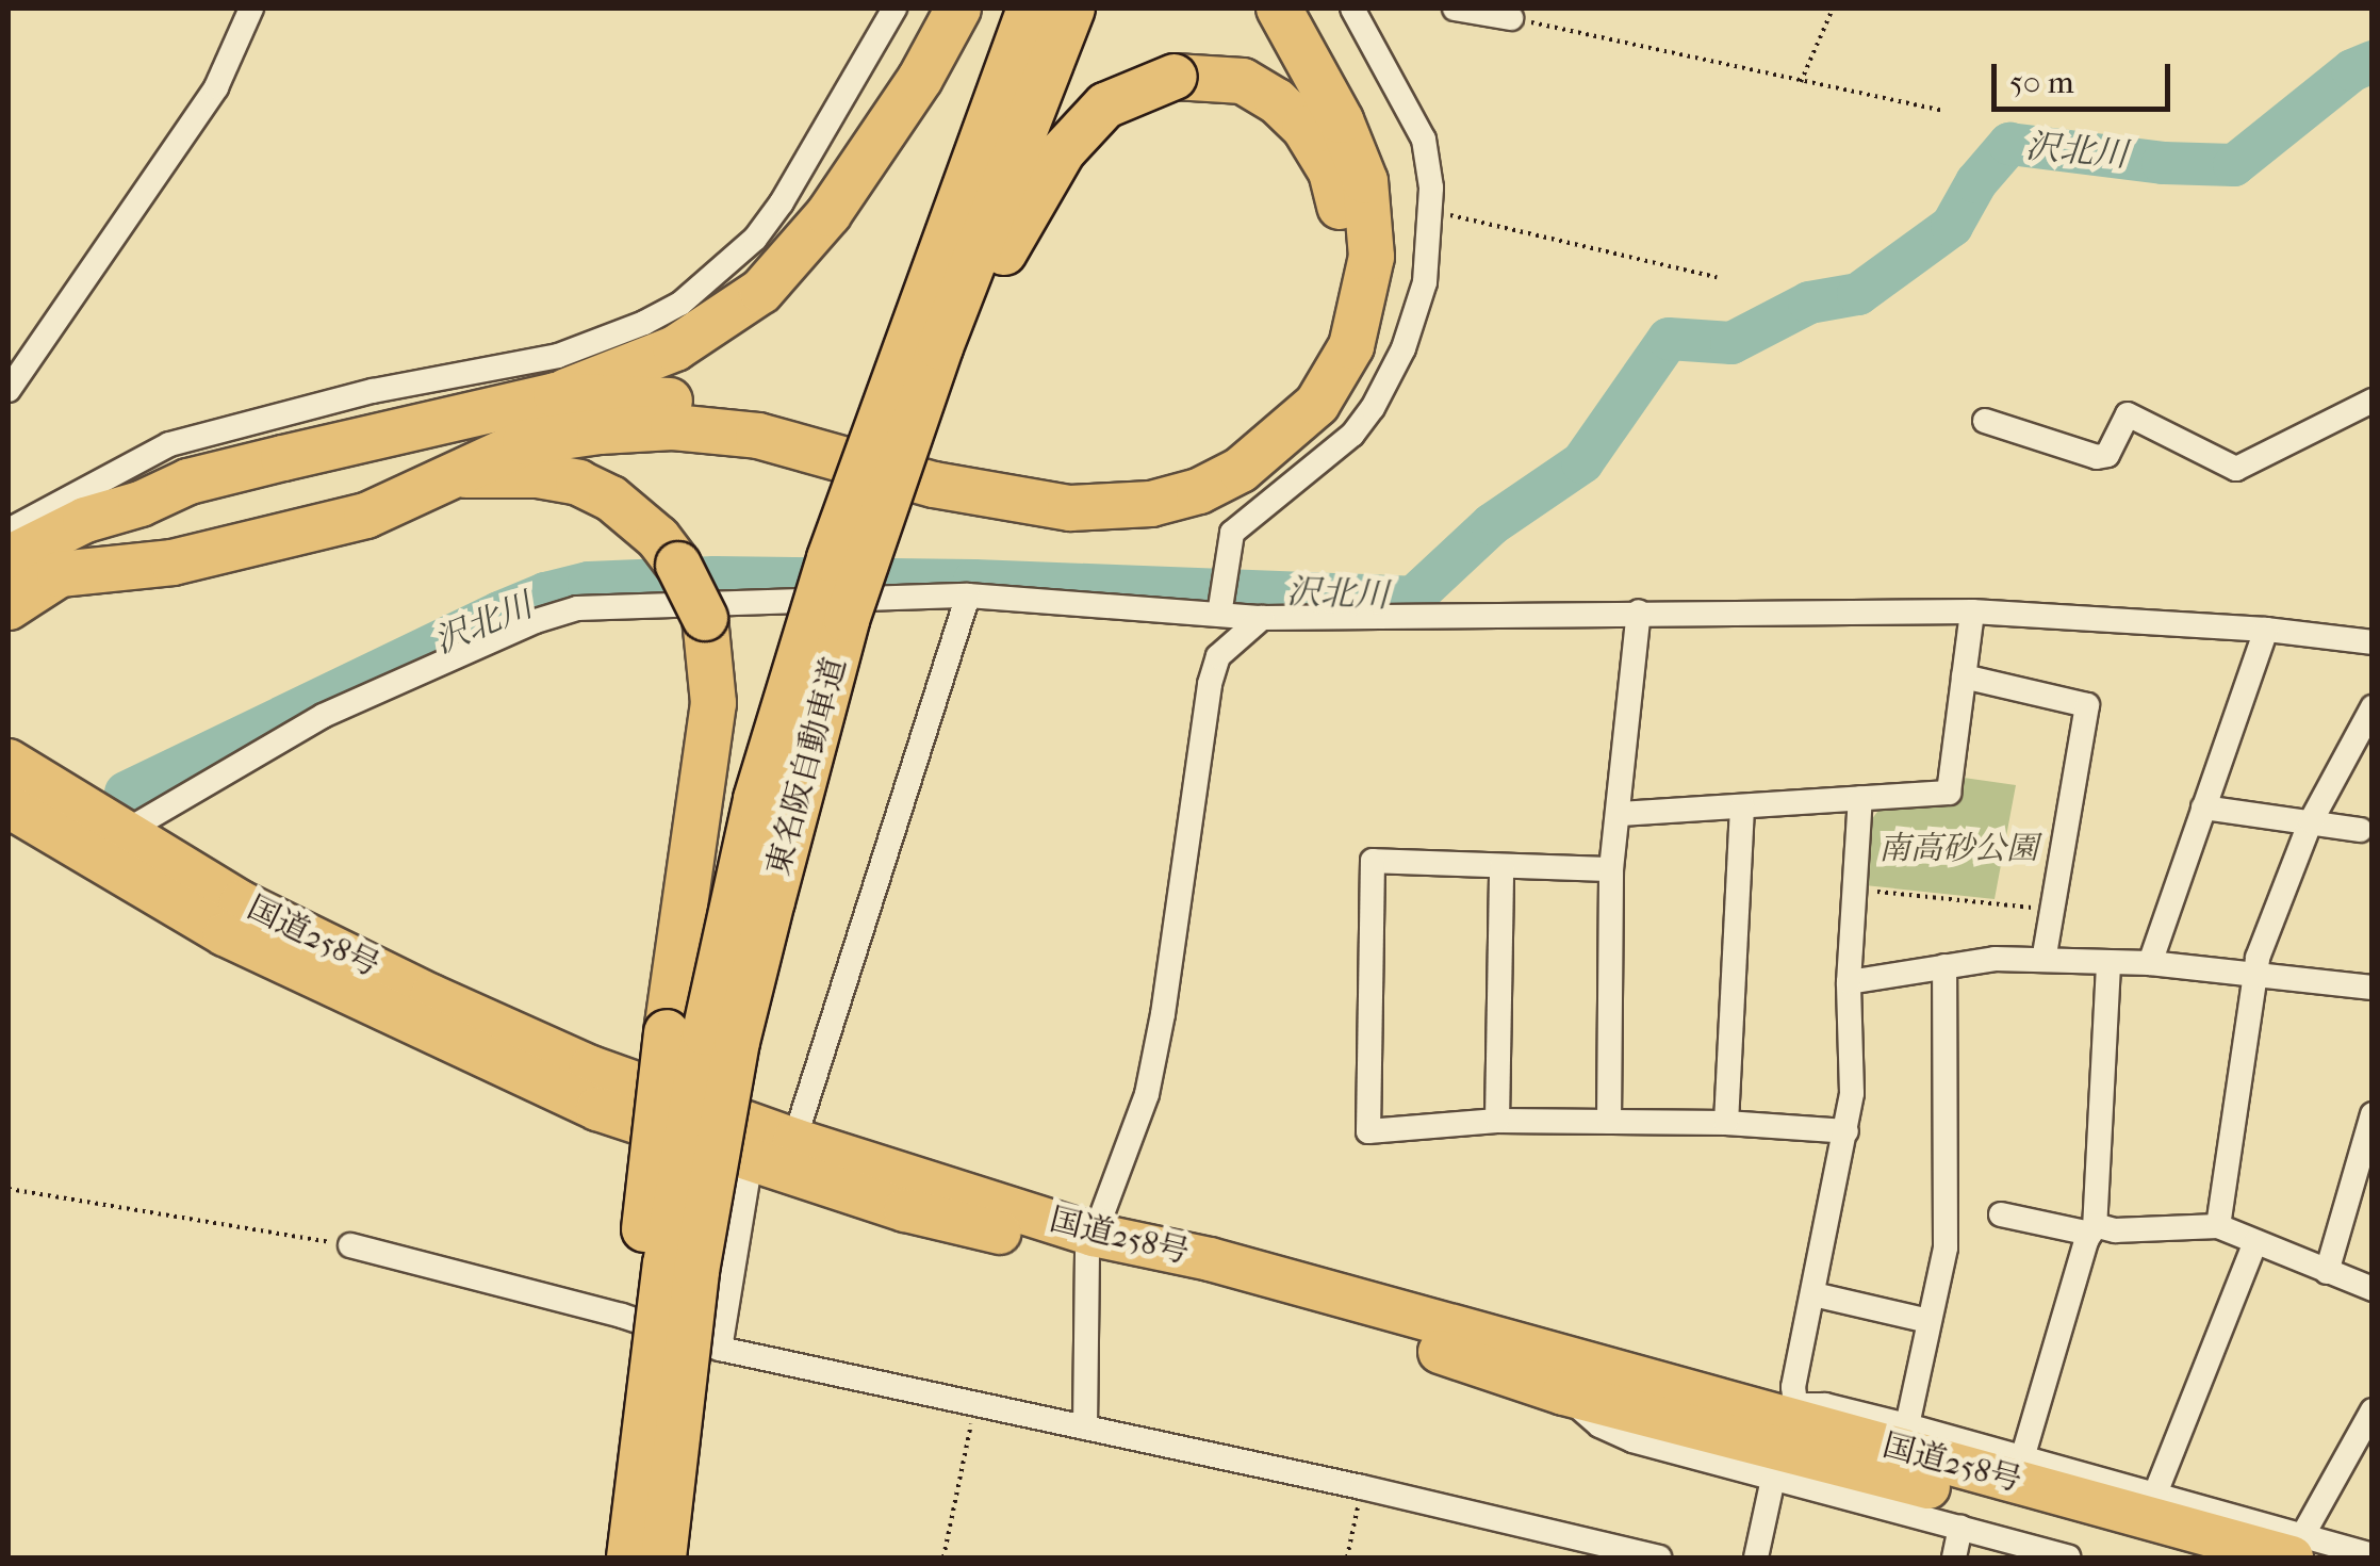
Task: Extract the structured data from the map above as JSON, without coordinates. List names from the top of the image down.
{
  "streets": {
    "highway": ["東名阪自動車道", "国道258号"]
  },
  "water": ["沢北川"],
  "parks": ["南高砂公園"],
  "scale_bar": "50 m"
}
